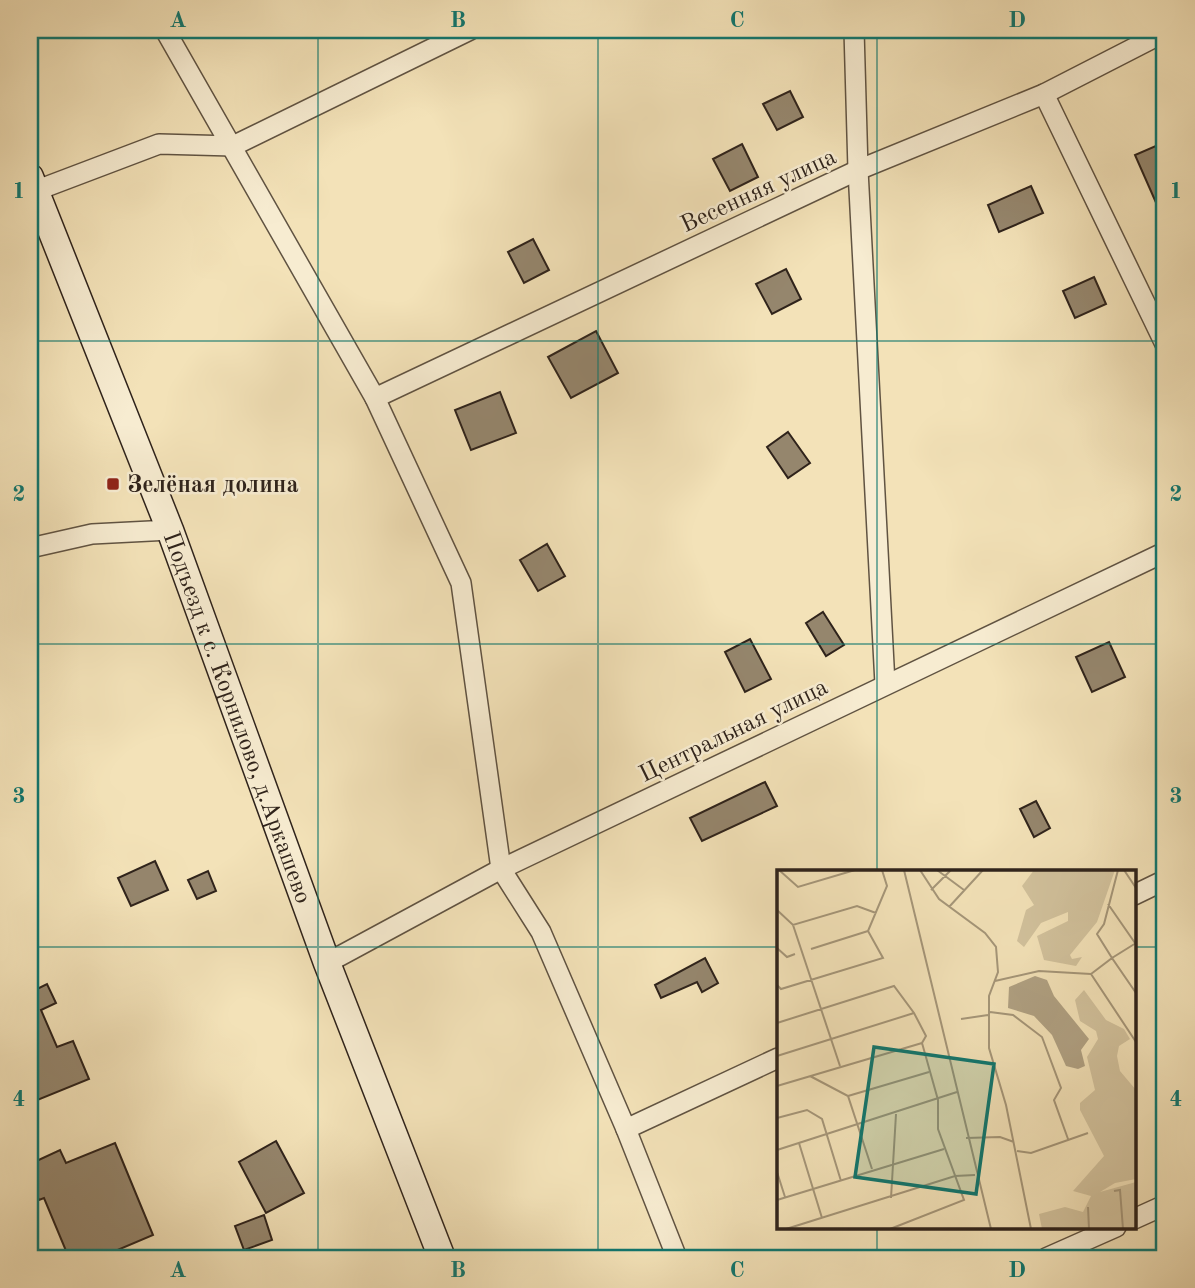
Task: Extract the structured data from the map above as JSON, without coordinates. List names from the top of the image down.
{
  "streets": {
    "street": ["Весенняя улица", "Подъезд к с. Корнилово, д.Аркашево", "Центральная улица"]
  },
  "crossings": [
    ["Подъезд к с. Корнилово, д.Аркашево", "Центральная улица"]
  ],
  "places": {
    "transit": ["Зелёная долина"]
  },
  "grid": {
    "columns": [
      "A",
      "B",
      "C",
      "D"
    ],
    "rows": [
      "1",
      "2",
      "3",
      "4"
    ]
  }
}
